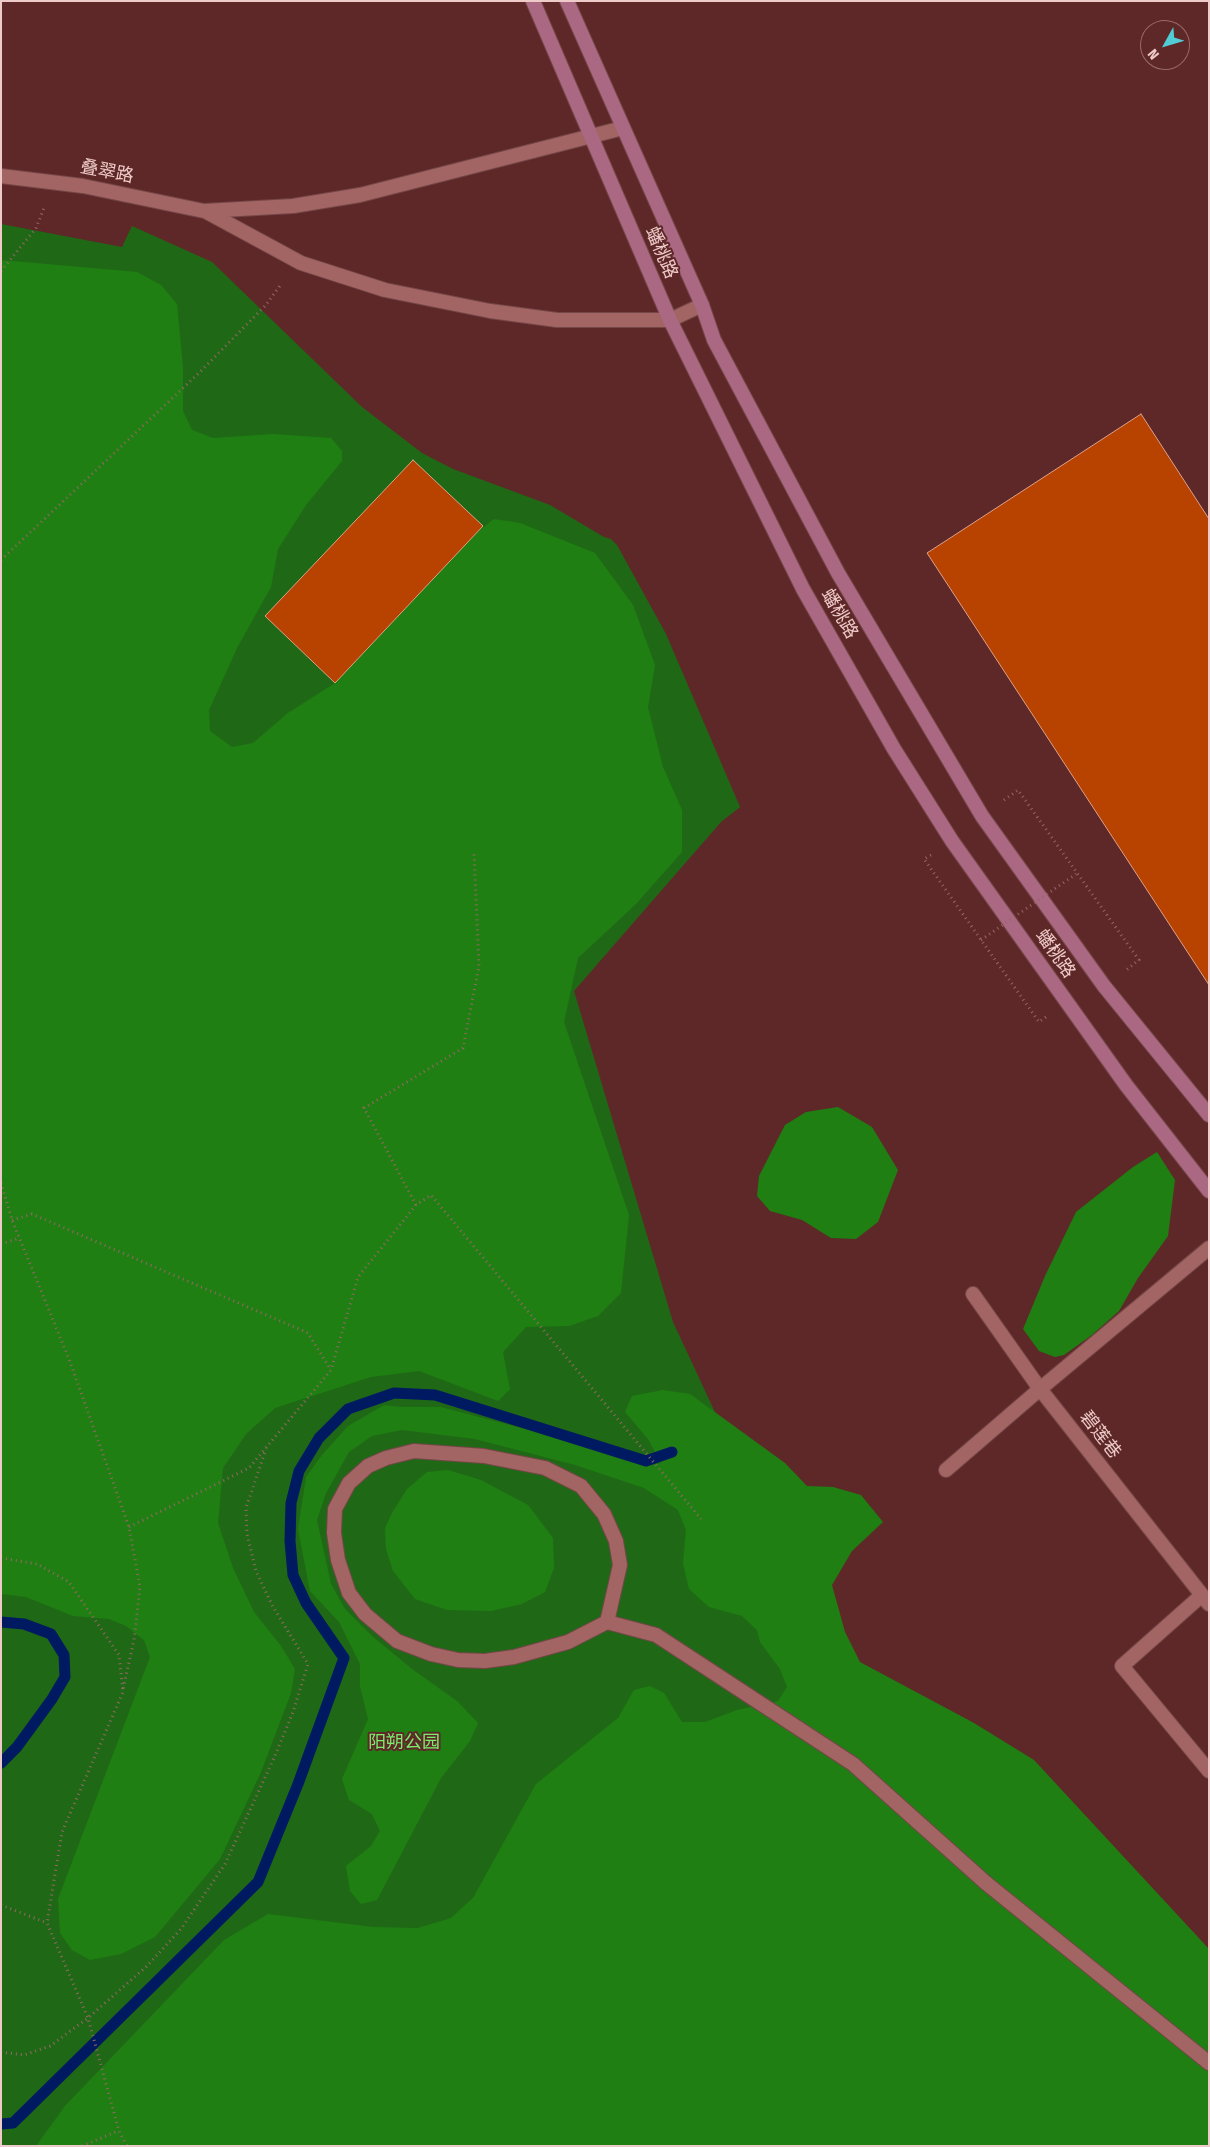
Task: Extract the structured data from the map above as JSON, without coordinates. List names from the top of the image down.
{
  "streets": {
    "main road": ["蟠桃路"],
    "street": ["叠翠路", "碧莲巷"]
  },
  "parks": ["阳朔公园"],
  "north": "bottom left"
}
